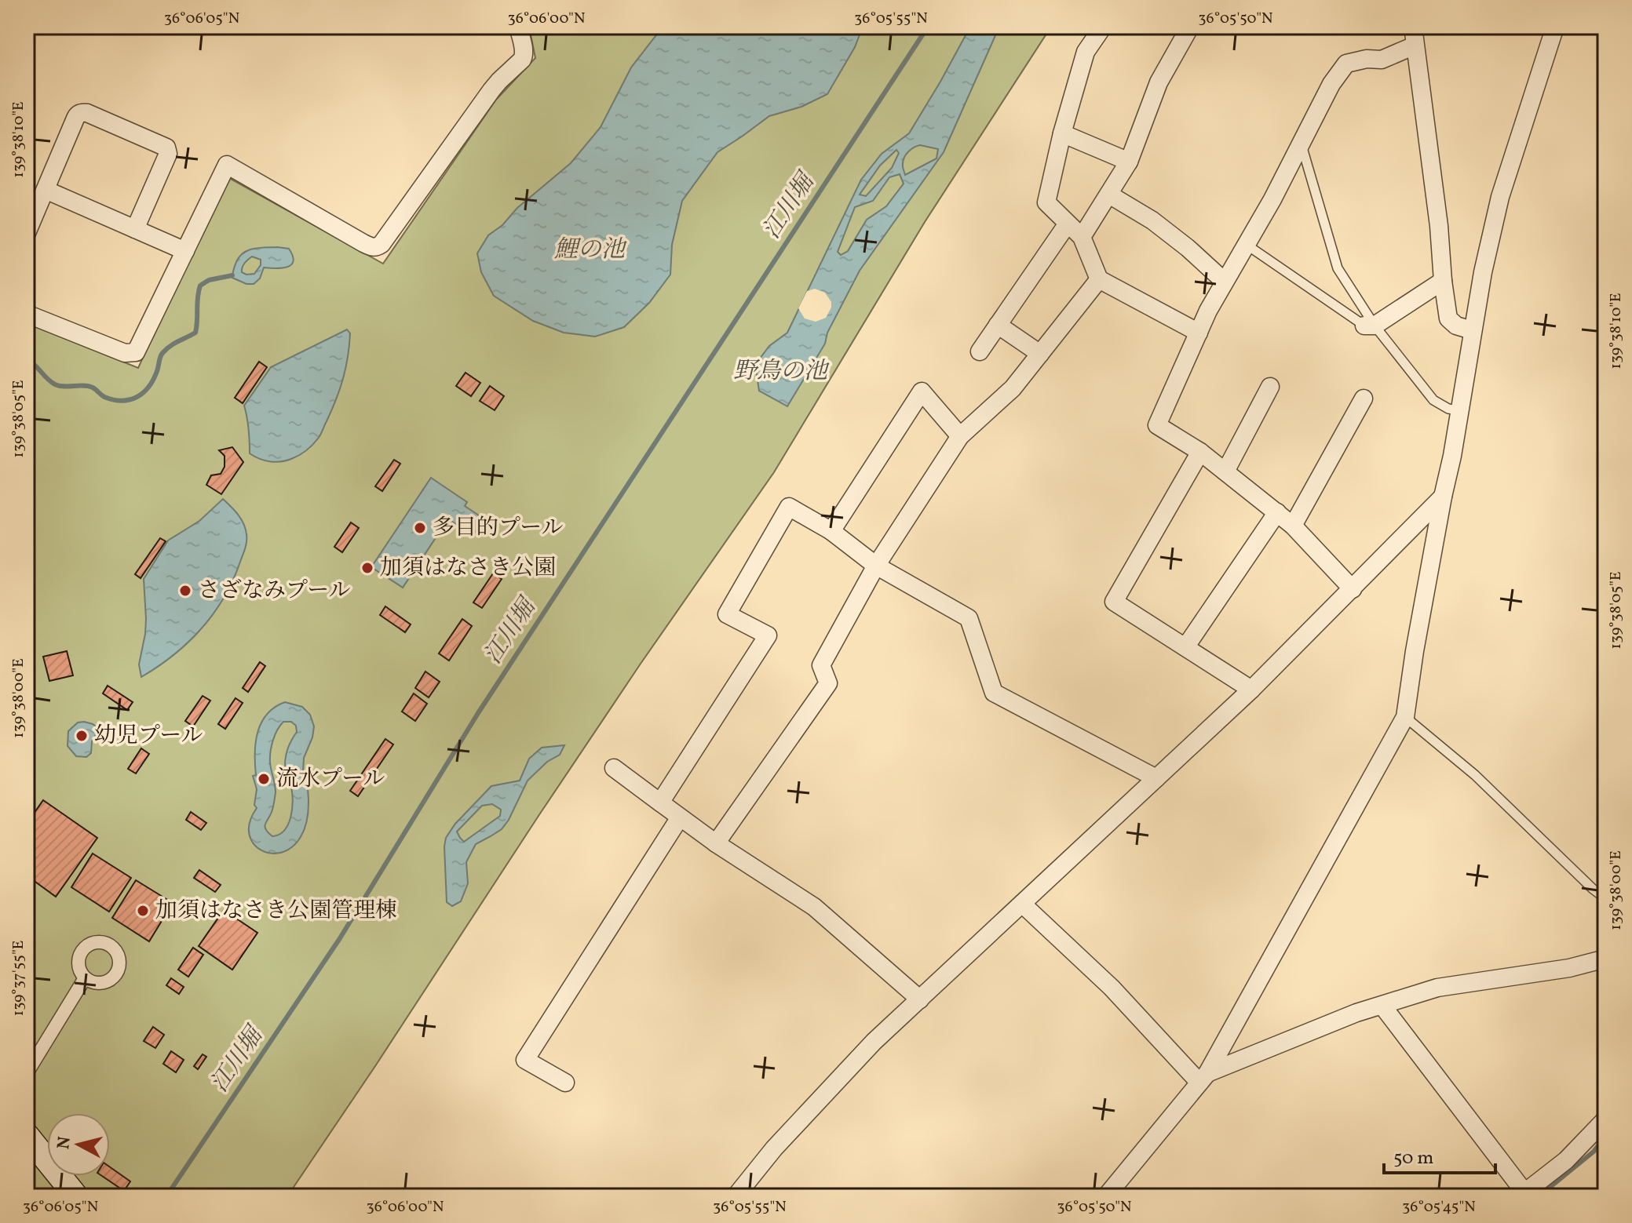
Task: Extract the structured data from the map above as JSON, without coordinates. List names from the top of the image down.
{
  "water": ["江川堀", "鯉の池", "野鳥の池"],
  "places": [
    "多目的プール",
    "加須はなさき公園",
    "さざなみプール",
    "幼児プール",
    "流水プール",
    "加須はなさき公園管理棟"
  ],
  "scale_bar": "50 m",
  "north": "left",
  "coordinates": [
    "36°06'05\"N",
    "36°06'00\"N",
    "36°05'55\"N",
    "36°05'50\"N",
    "139°38'10\"E",
    "139°38'05\"E",
    "139°38'00\"E",
    "139°37'55\"E",
    "36°05'45\"N"
  ]
}
